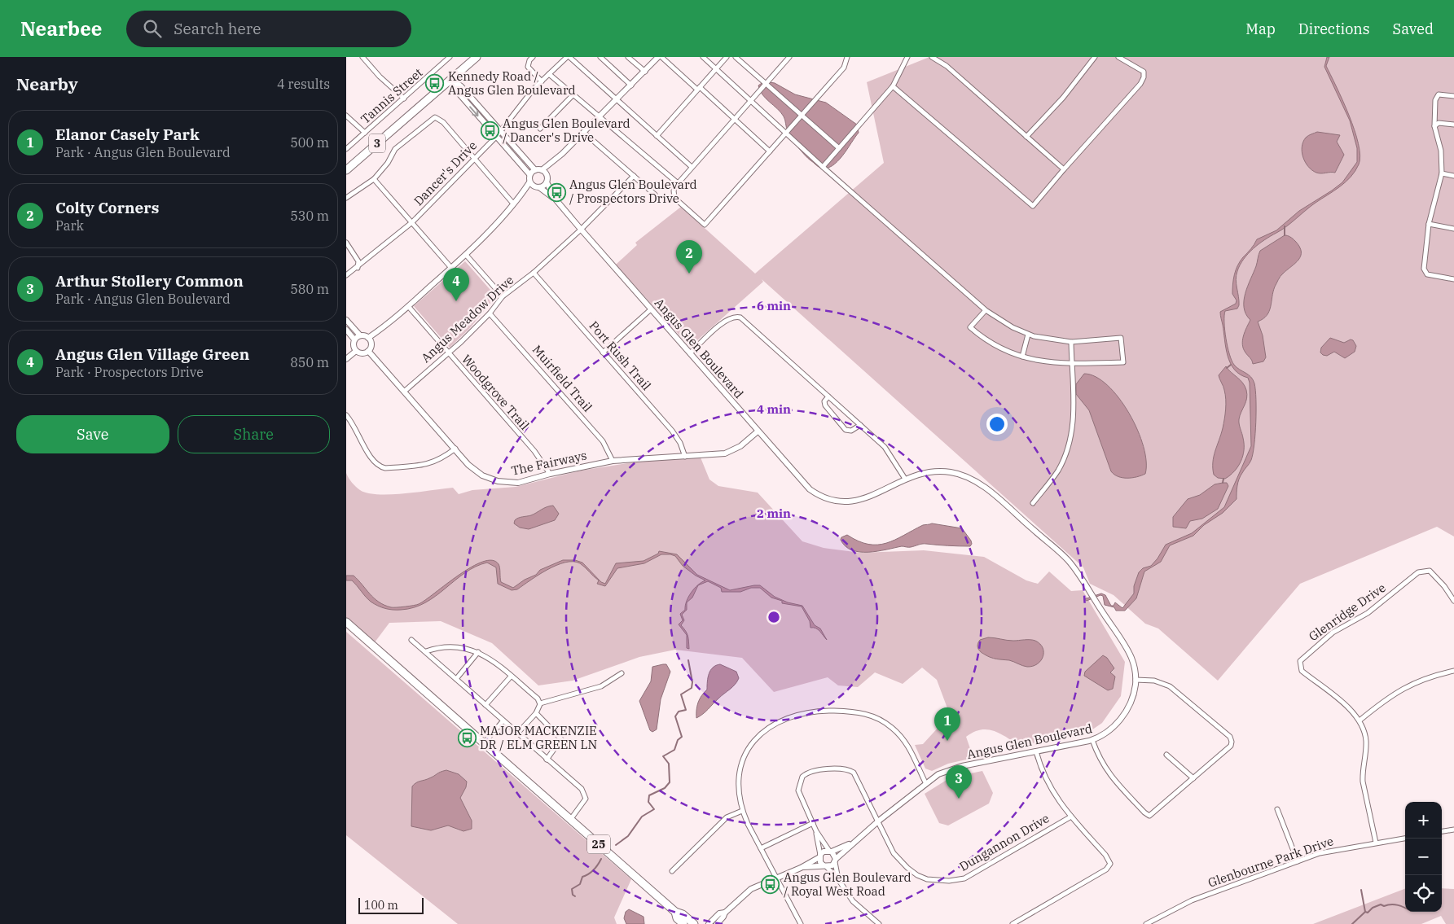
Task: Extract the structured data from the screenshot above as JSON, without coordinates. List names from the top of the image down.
{
  "streets": {
    "main road": ["3", "25"],
    "street": [
      "Tannis Street",
      "Dancer's Drive",
      "Angus Meadow Drive",
      "Angus Glen Boulevard",
      "Port Rush Trail",
      "Muirfield Trail",
      "Woodgrove Trail",
      "The Fairways",
      "Glenridge Drive",
      "Dungannon Drive",
      "Glenbourne Park Drive"
    ]
  },
  "crossings": [
    ["Angus Meadow Drive", "Angus Glen Boulevard"],
    ["Angus Meadow Drive", "Port Rush Trail"],
    ["Angus Meadow Drive", "Muirfield Trail"],
    ["Angus Meadow Drive", "Woodgrove Trail"],
    ["Angus Meadow Drive", "The Fairways"],
    ["Angus Glen Boulevard", "The Fairways"],
    ["Angus Glen Boulevard", "Dungannon Drive"],
    ["Port Rush Trail", "The Fairways"],
    ["Muirfield Trail", "The Fairways"],
    ["Woodgrove Trail", "The Fairways"],
    ["Glenridge Drive", "Glenbourne Park Drive"]
  ],
  "places": {
    "bus stop": [
      "Kennedy Road / Angus Glen Boulevard",
      "Angus Glen Boulevard / Dancer's Drive",
      "Angus Glen Boulevard / Prospectors Drive",
      "MAJOR MACKENZIE DR / ELM GREEN LN",
      "Angus Glen Boulevard / Royal West Road"
    ]
  },
  "scale_bar": "100 m",
  "page": {
    "header": "Nearbee",
    "search": "Search here",
    "nav": ["Map", "Directions", "Saved"],
    "heading": ["Nearby", "4 results"],
    "list": [
      {
        "mark": "1",
        "name": "Elanor Casely Park",
        "note": "Park · Angus Glen Boulevard",
        "value": "500 m"
      },
      {
        "mark": "2",
        "name": "Colty Corners",
        "note": "Park",
        "value": "530 m"
      },
      {
        "mark": "3",
        "name": "Arthur Stollery Common",
        "note": "Park · Angus Glen Boulevard",
        "value": "580 m"
      },
      {
        "mark": "4",
        "name": "Angus Glen Village Green",
        "note": "Park · Prospectors Drive",
        "value": "850 m"
      }
    ],
    "pins": [
      "2",
      "4",
      "1",
      "3"
    ],
    "buttons": ["Save", "Share"],
    "map_buttons": ["+", "−"],
    "scale": "100 m"
  },
  "rings": ["6 min", "4 min", "2 min"]
}
